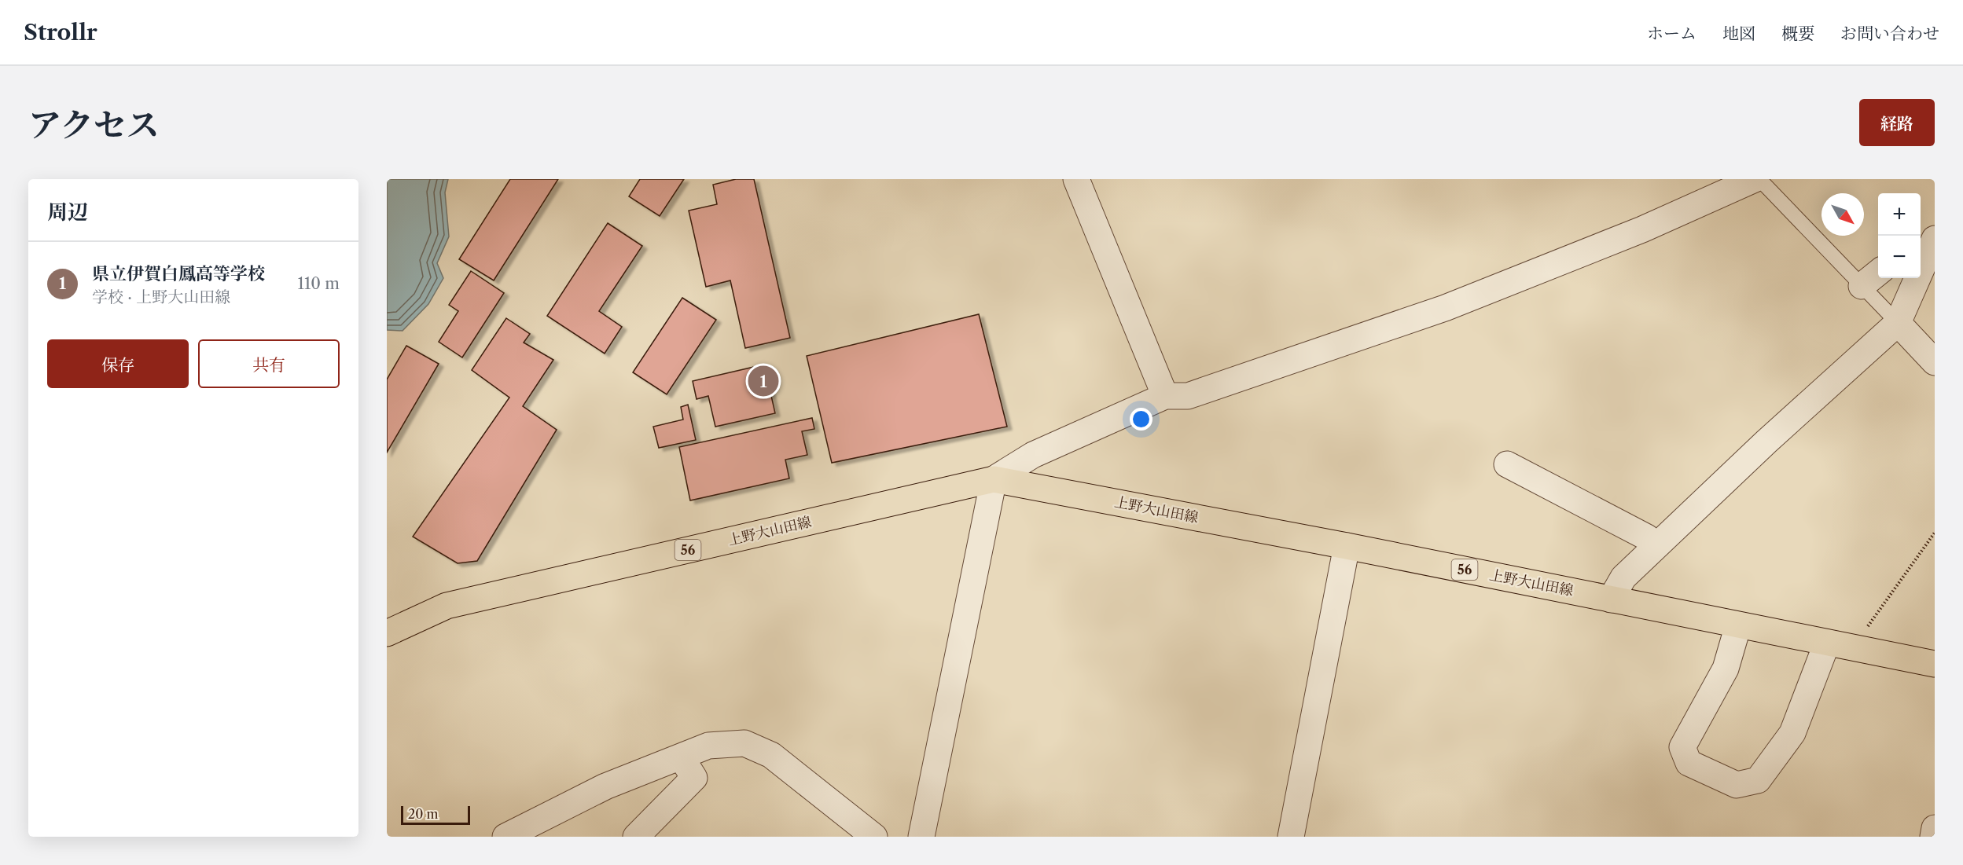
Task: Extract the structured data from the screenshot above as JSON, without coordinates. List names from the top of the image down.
{
  "streets": {
    "main road": ["上野大山田線", "56"]
  },
  "scale_bar": "20 m",
  "north": "bottom right",
  "page": {
    "header": "Strollr",
    "nav": [
      "ホーム",
      "地図",
      "概要",
      "お問い合わせ"
    ],
    "title": "アクセス",
    "buttons": [
      "経路",
      ["保存", "共有"]
    ],
    "heading": "周辺",
    "map_buttons": ["+", "−"],
    "list": [
      {
        "mark": "1",
        "name": "県立伊賀白鳳高等学校",
        "note": "学校 · 上野大山田線",
        "value": "110 m"
      }
    ],
    "pins": "1",
    "scale": "20 m"
  }
}
